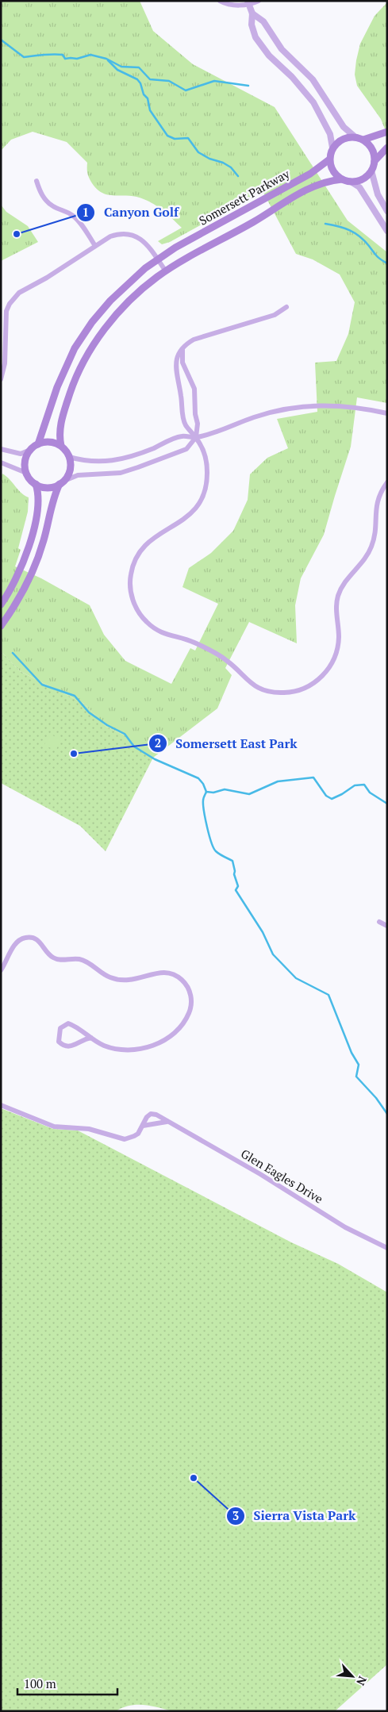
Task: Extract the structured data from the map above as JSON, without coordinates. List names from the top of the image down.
{
  "streets": {
    "main road": ["Somersett Parkway"],
    "street": ["Glen Eagles Drive"]
  },
  "places": ["Canyon Golf", "Somersett East Park", "Sierra Vista Park"],
  "scale_bar": "100 m",
  "north": "bottom right"
}
